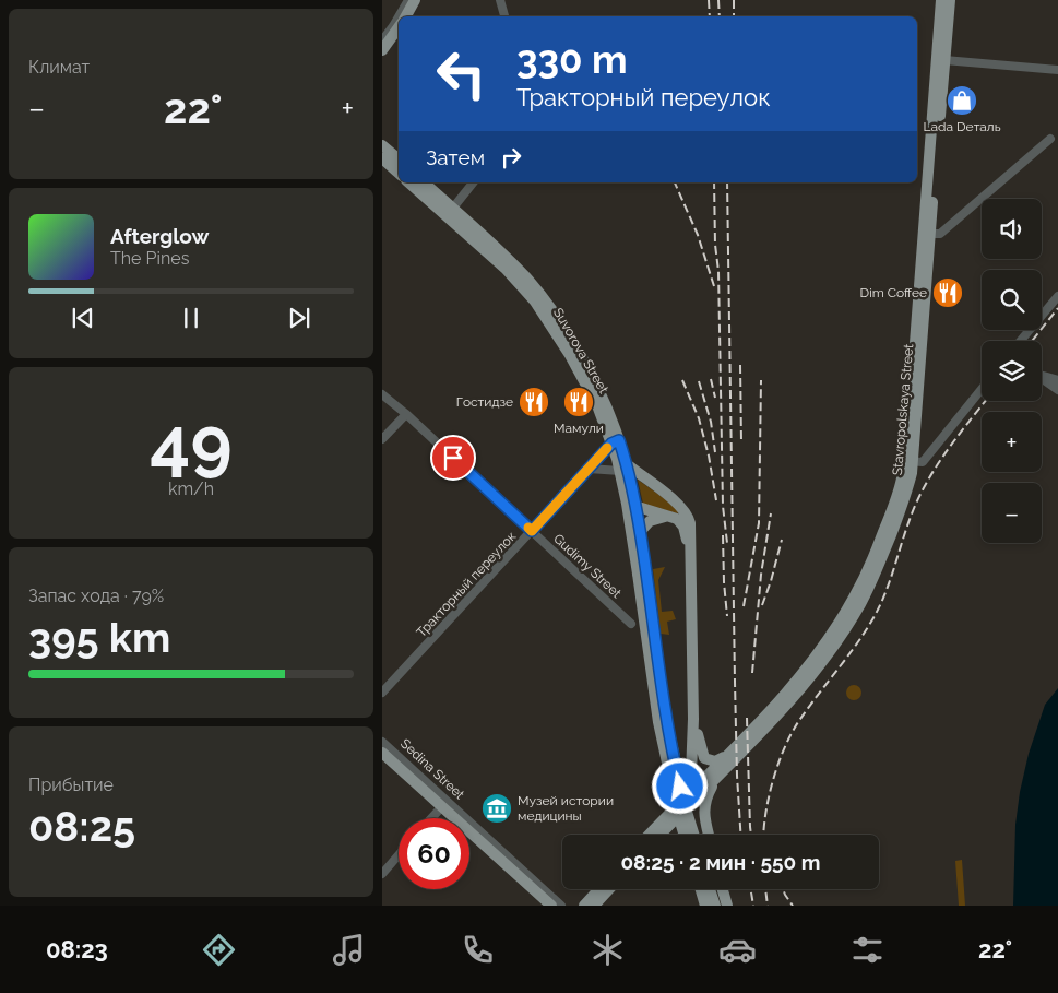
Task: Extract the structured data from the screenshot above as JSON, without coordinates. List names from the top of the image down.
{
  "streets": {
    "main road": ["Suvorova Street", "Stavropolskaya Street", "Sedina Street"],
    "street": ["Gudimy Street", "Тракторный переулок"]
  },
  "crossings": [
    ["Suvorova Street", "Тракторный переулок"],
    ["Gudimy Street", "Тракторный переулок"]
  ],
  "places": {
    "shop": ["Lada Dеталь"],
    "restaurant": ["Dim Coffee", "Гостидзе", "Мамули"],
    "museum": ["Музей истории медицины"]
  },
  "page": {
    "tile": [
      "Климат",
      ["49", "km/h"],
      ["Запас хода · 79%", "395 km"],
      ["Прибытие", "08:25"]
    ],
    "turn": ["330 m", "Тракторный переулок"],
    "heat": ["−", "22°", "+"],
    "then": "Затем",
    "map_buttons": ["+", "−"],
    "song": ["Afterglow", "The Pines"],
    "limit": "60",
    "trip": "08:25 · 2 мин · 550 m",
    "tabs": ["08:23", "22°"]
  }
}
